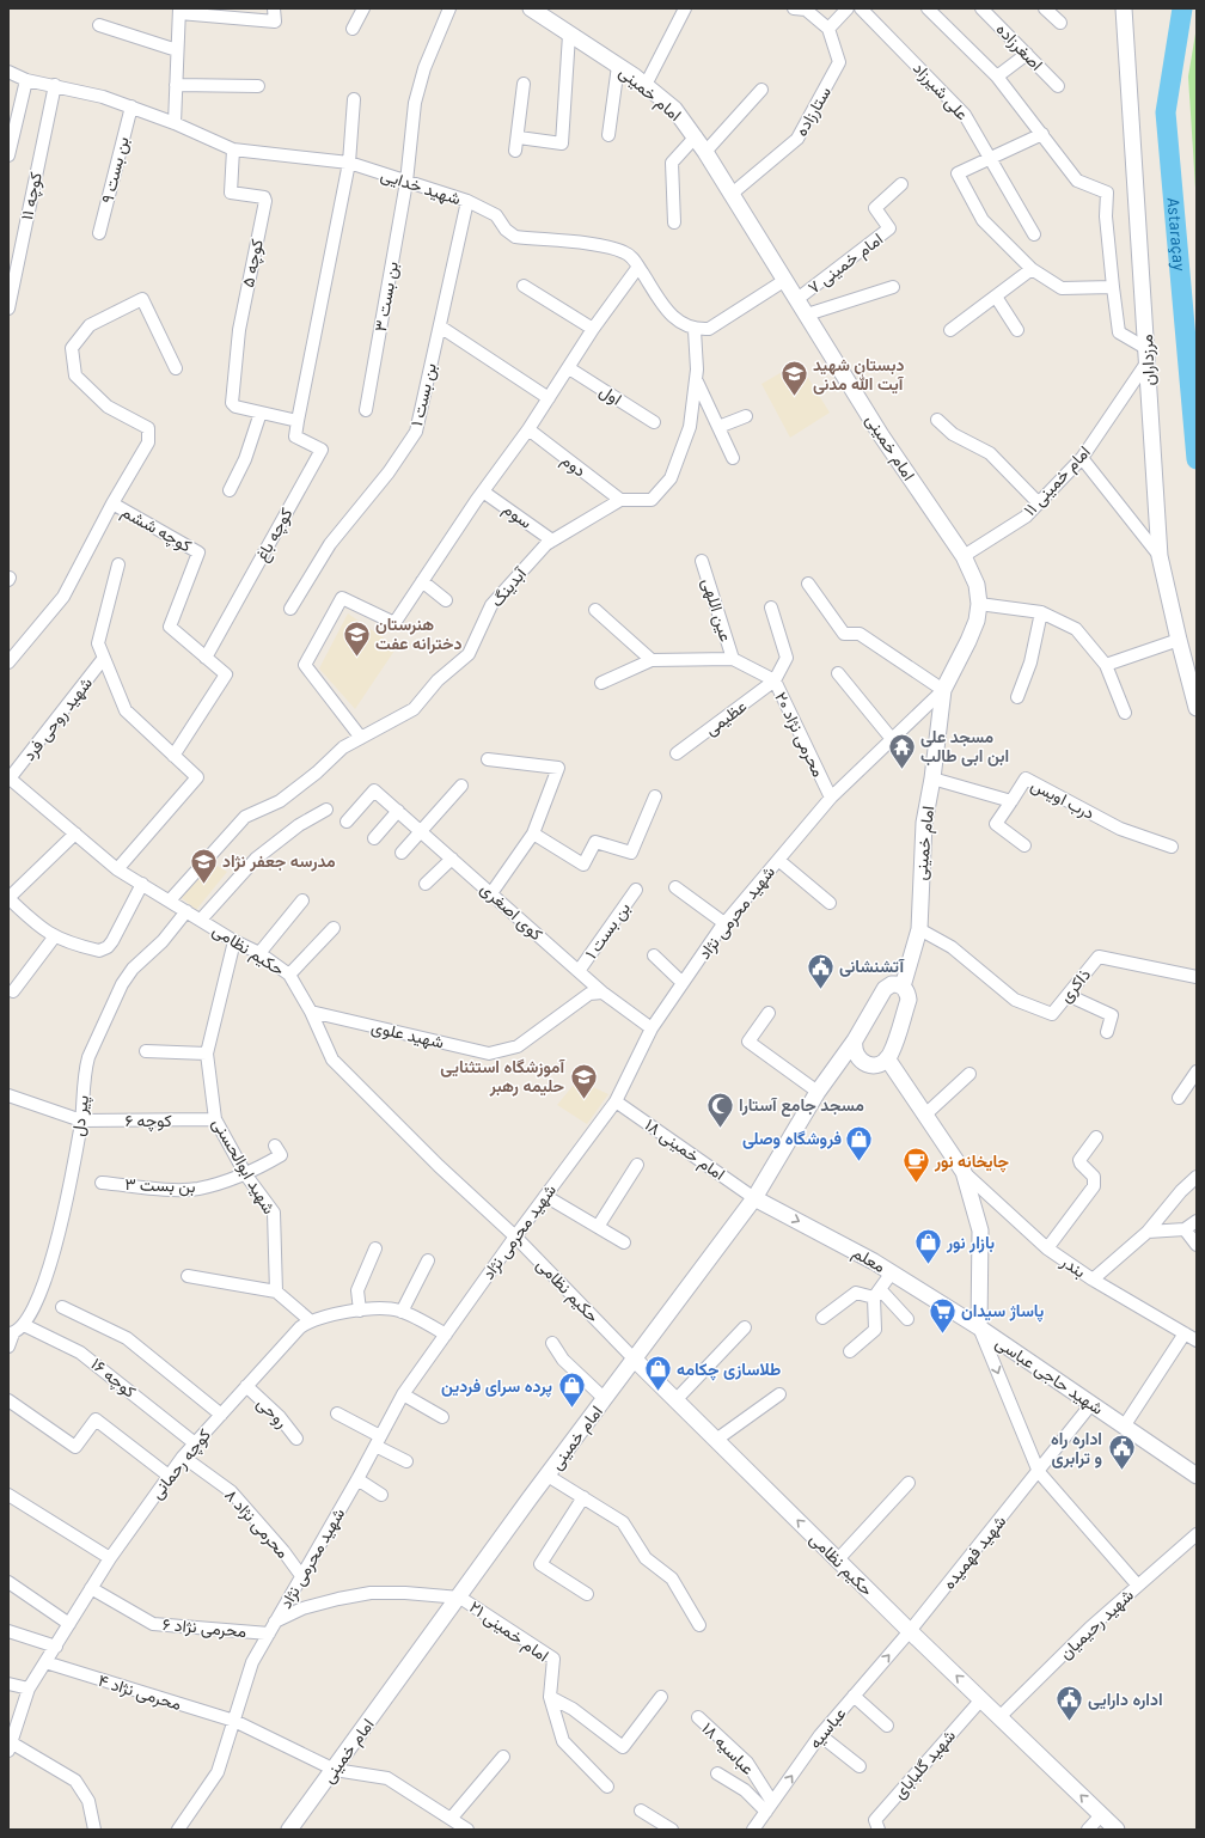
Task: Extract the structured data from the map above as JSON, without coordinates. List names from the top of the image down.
{
  "streets": {
    "street": [
      "اصغرزاده",
      "علی شیرزاد",
      "امام خمینی",
      "ستارزاده",
      "بن بست ۹",
      "شهید خدایی",
      "کوچه ۱۱",
      "کوچه ۵",
      "امام خمینی ۷",
      "بن بست ۳",
      "مرزداران",
      "بن بست ۱",
      "اول",
      "دوم",
      "امام خمینی ۱۱",
      "سوم",
      "کوچه ششم",
      "کوچه باغ",
      "آبدینگ",
      "عین اللهی",
      "عظیمی",
      "شهید روحی فرد",
      "محرمی نژاد ۲۰",
      "درب اویس",
      "کوی اصغری",
      "شهید محرمی نژاد",
      "حکیم نظامی",
      "ذاکری",
      "شهید علوی",
      "پیر دل",
      "کوچه ۶",
      "امام خمینی ۱۸",
      "شهید ابوالحسنی",
      "معلم",
      "بندر",
      "شهید حاجی عباسی",
      "کوچه ۱۶",
      "روحی",
      "کوچه رحمانی",
      "محرمی نژاد ۸",
      "شهید فهمیده",
      "شهید رحیمیان",
      "محرمی نژاد ۶",
      "امام خمینی ۲۱",
      "محرمی نژاد ۴",
      "عباسیه",
      "عباسیه ۱۸",
      "شهید گلبابای"
    ]
  },
  "crossings": [
    ["امام خمینی", "ستارزاده"],
    ["امام خمینی", "امام خمینی ۷"],
    ["امام خمینی", "امام خمینی ۱۱"],
    ["امام خمینی", "درب اویس"],
    ["امام خمینی", "شهید محرمی نژاد"],
    ["امام خمینی", "حکیم نظامی"],
    ["امام خمینی", "ذاکری"],
    ["امام خمینی", "امام خمینی ۱۸"],
    ["امام خمینی", "معلم"],
    ["امام خمینی", "امام خمینی ۲۱"],
    ["امام خمینی", "محرمی نژاد ۴"],
    ["بن بست ۹", "شهید خدایی"],
    ["شهید خدایی", "کوچه ۱۱"],
    ["شهید خدایی", "کوچه ۵"],
    ["شهید خدایی", "بن بست ۳"],
    ["شهید خدایی", "بن بست ۱"],
    ["شهید خدایی", "کوچه باغ"],
    ["بن بست ۳", "شهید ابوالحسنی"],
    ["مرزداران", "امام خمینی ۱۱"],
    ["بن بست ۱", "کوی اصغری"],
    ["دوم", "آبدینگ"],
    ["سوم", "آبدینگ"],
    ["کوچه ششم", "کوچه باغ"],
    ["آبدینگ", "حکیم نظامی"],
    ["عین اللهی", "محرمی نژاد ۲۰"],
    ["عظیمی", "محرمی نژاد ۲۰"],
    ["شهید روحی فرد", "حکیم نظامی"],
    ["محرمی نژاد ۲۰", "شهید محرمی نژاد"],
    ["کوی اصغری", "شهید محرمی نژاد"],
    ["کوی اصغری", "شهید علوی"],
    ["شهید محرمی نژاد", "حکیم نظامی"],
    ["شهید محرمی نژاد", "امام خمینی ۱۸"],
    ["شهید محرمی نژاد", "کوچه رحمانی"],
    ["شهید محرمی نژاد", "محرمی نژاد ۸"],
    ["شهید محرمی نژاد", "محرمی نژاد ۶"],
    ["شهید محرمی نژاد", "محرمی نژاد ۴"],
    ["حکیم نظامی", "شهید علوی"],
    ["حکیم نظامی", "پیر دل"],
    ["حکیم نظامی", "شهید ابوالحسنی"],
    ["حکیم نظامی", "شهید فهمیده"],
    ["حکیم نظامی", "شهید رحیمیان"],
    ["حکیم نظامی", "عباسیه"],
    ["حکیم نظامی", "شهید گلبابای"],
    ["پیر دل", "کوچه ۶"],
    ["پیر دل", "کوچه ۱۶"],
    ["کوچه ۶", "شهید ابوالحسنی"],
    ["امام خمینی ۱۸", "معلم"],
    ["معلم", "شهید حاجی عباسی"],
    ["بندر", "شهید حاجی عباسی"],
    ["شهید حاجی عباسی", "شهید فهمیده"],
    ["کوچه ۱۶", "کوچه رحمانی"],
    ["روحی", "کوچه رحمانی"],
    ["کوچه رحمانی", "محرمی نژاد ۸"],
    ["کوچه رحمانی", "محرمی نژاد ۶"],
    ["کوچه رحمانی", "محرمی نژاد ۴"],
    ["شهید فهمیده", "عباسیه"],
    ["عباسیه", "عباسیه ۱۸"]
  ],
  "one_way": ["معلم", "عباسیه"],
  "water": ["Astaraçay"],
  "places": {
    "school or university": [
      "دبستان شهید آیت الله مدنی",
      "هنرستان دخترانه عفت",
      "مدرسه جعفر نژاد",
      "آموزشگاه استثنایی حلیمه رهبر"
    ],
    "temple": ["مسجد علی ابن ابی طالب"],
    "public building": ["آتشنشانی", "اداره راه و ترابری", "اداره دارایی"],
    "mosque": ["مسجد جامع آستارا"],
    "shop": [
      "فروشگاه وصلی",
      "بازار نور",
      "طلاسازی چکامه",
      "پرده سرای فردین"
    ],
    "cafe": ["چایخانه نور"],
    "supermarket": ["پاساژ سیدان"]
  }
}
